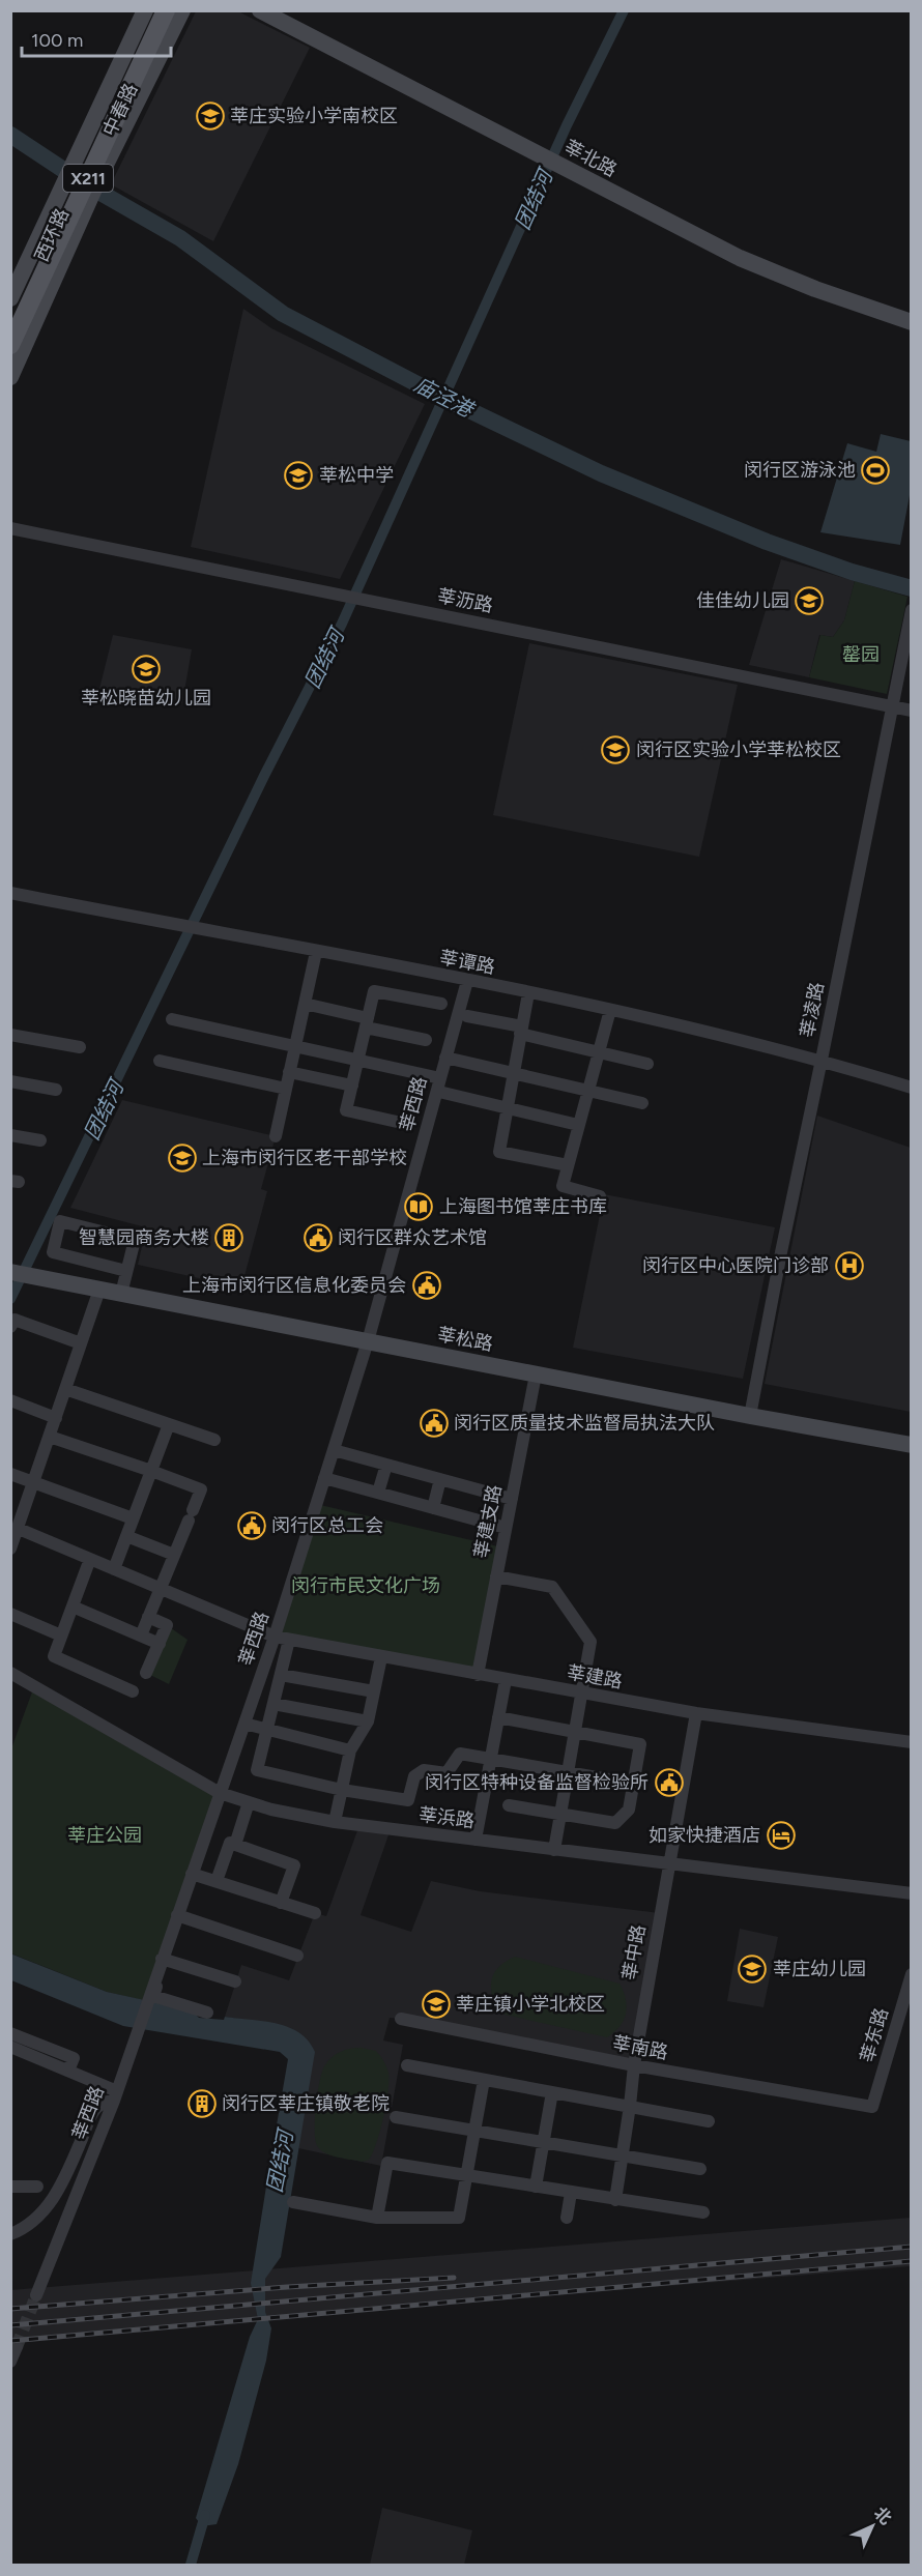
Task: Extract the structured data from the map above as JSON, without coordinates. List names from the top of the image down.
{
  "streets": {
    "main road": [
      "中春路",
      "莘北路",
      "X211",
      "西环路",
      "莘松路"
    ],
    "street": [
      "莘沥路",
      "莘谭路",
      "莘凌路",
      "莘西路",
      "莘建支路",
      "莘建路",
      "莘浜路",
      "莘中路",
      "莘东路",
      "莘南路"
    ]
  },
  "crossings": [
    ["莘沥路", "莘凌路"],
    ["莘谭路", "莘凌路"],
    ["莘谭路", "莘西路"],
    ["莘凌路", "莘松路"],
    ["莘西路", "莘松路"],
    ["莘西路", "莘建路"],
    ["莘西路", "莘浜路"],
    ["莘松路", "莘建支路"],
    ["莘建支路", "莘建路"],
    ["莘建路", "莘中路"],
    ["莘浜路", "莘中路"],
    ["莘中路", "莘南路"],
    ["莘东路", "莘南路"]
  ],
  "water": ["团结河", "庙泾港"],
  "parks": ["罄园", "闵行市民文化广场", "莘庄公园"],
  "places": {
    "school or university": [
      "莘庄实验小学南校区",
      "莘松中学",
      "佳佳幼儿园",
      "莘松晓苗幼儿园",
      "闵行区实验小学莘松校区",
      "上海市闵行区老干部学校",
      "莘庄幼儿园",
      "莘庄镇小学北校区"
    ],
    "sports": ["闵行区游泳池"],
    "library": ["上海图书馆莘庄书库"],
    "building": ["智慧园商务大楼", "闵行区莘庄镇敬老院"],
    "public building": [
      "闵行区群众艺术馆",
      "上海市闵行区信息化委员会",
      "闵行区质量技术监督局执法大队",
      "闵行区总工会",
      "闵行区特种设备监督检验所"
    ],
    "hospital": ["闵行区中心医院门诊部"],
    "hotel": ["如家快捷酒店"]
  },
  "scale_bar": "100 m",
  "north": "top right"
}
